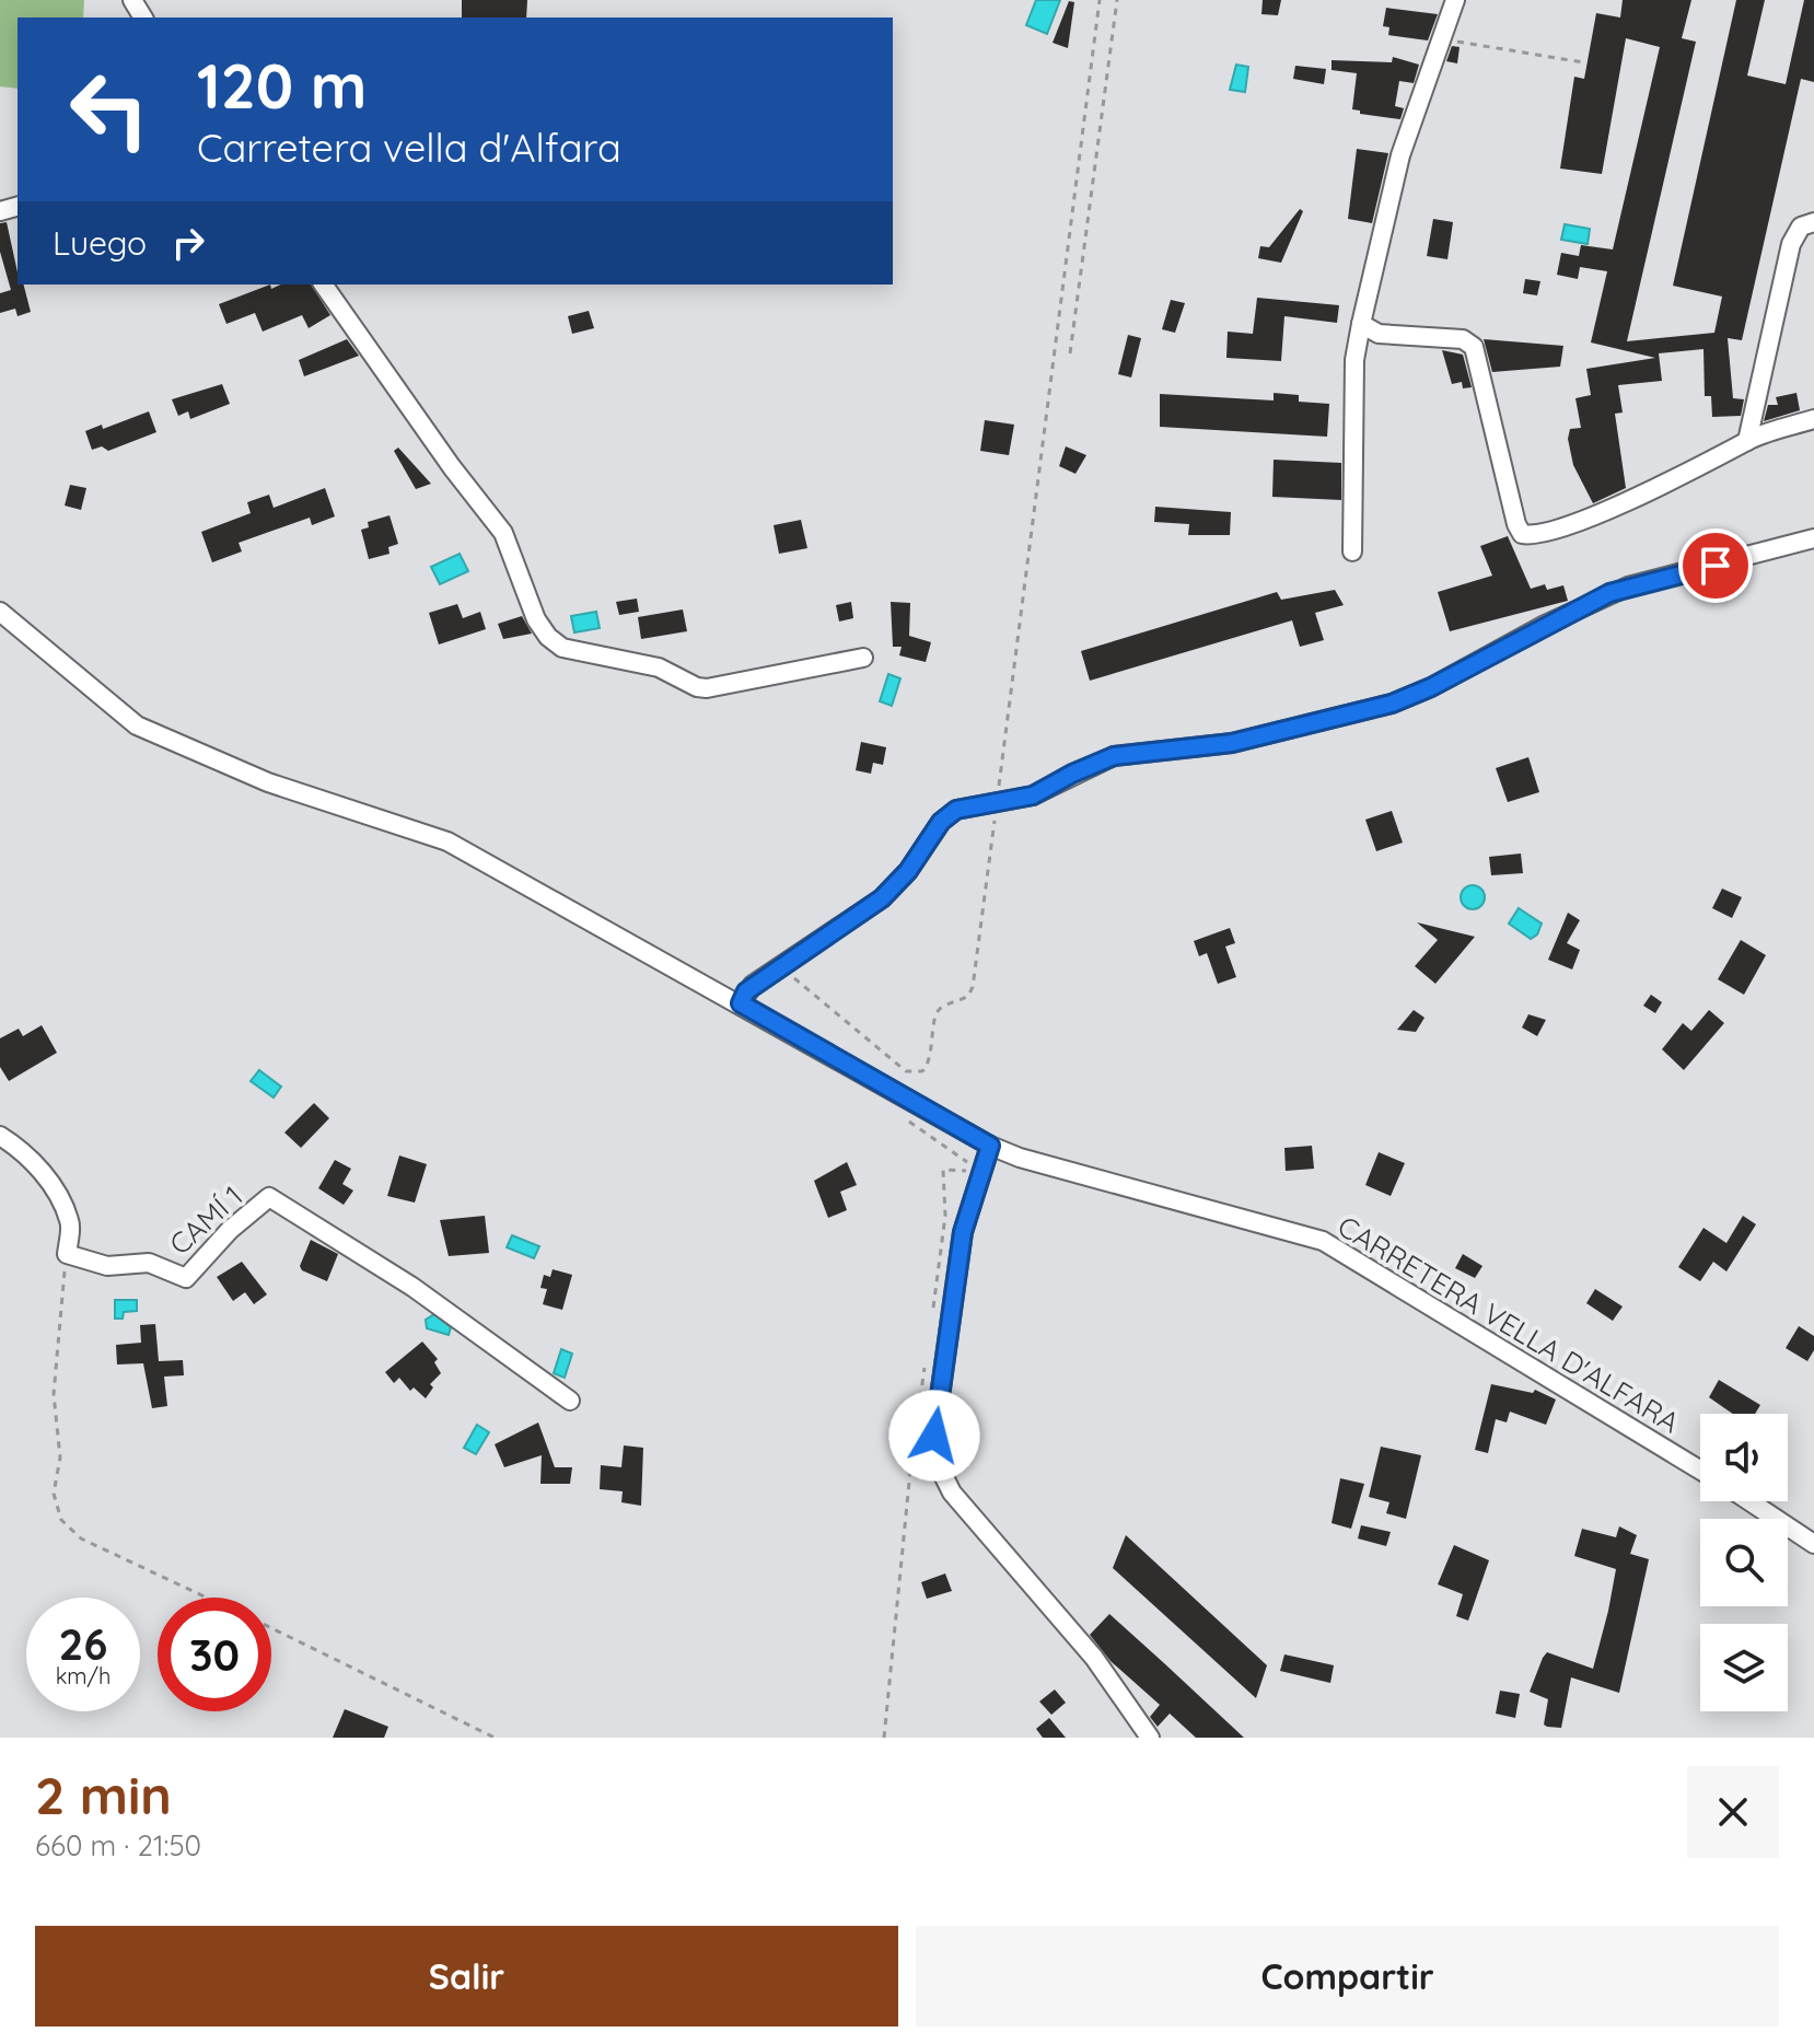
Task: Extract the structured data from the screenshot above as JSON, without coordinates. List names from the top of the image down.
{
  "streets": {
    "street": ["CAMÍ 1", "CARRETERA VELLA D'ALFARA"]
  },
  "page": {
    "turn": ["120 m", "Carretera vella d'Alfara"],
    "then": "Luego",
    "speed": "26 km/h",
    "limit": "30",
    "heading": ["2 min", "660 m · 21:50"],
    "buttons": ["Salir", "Compartir"]
  }
}
